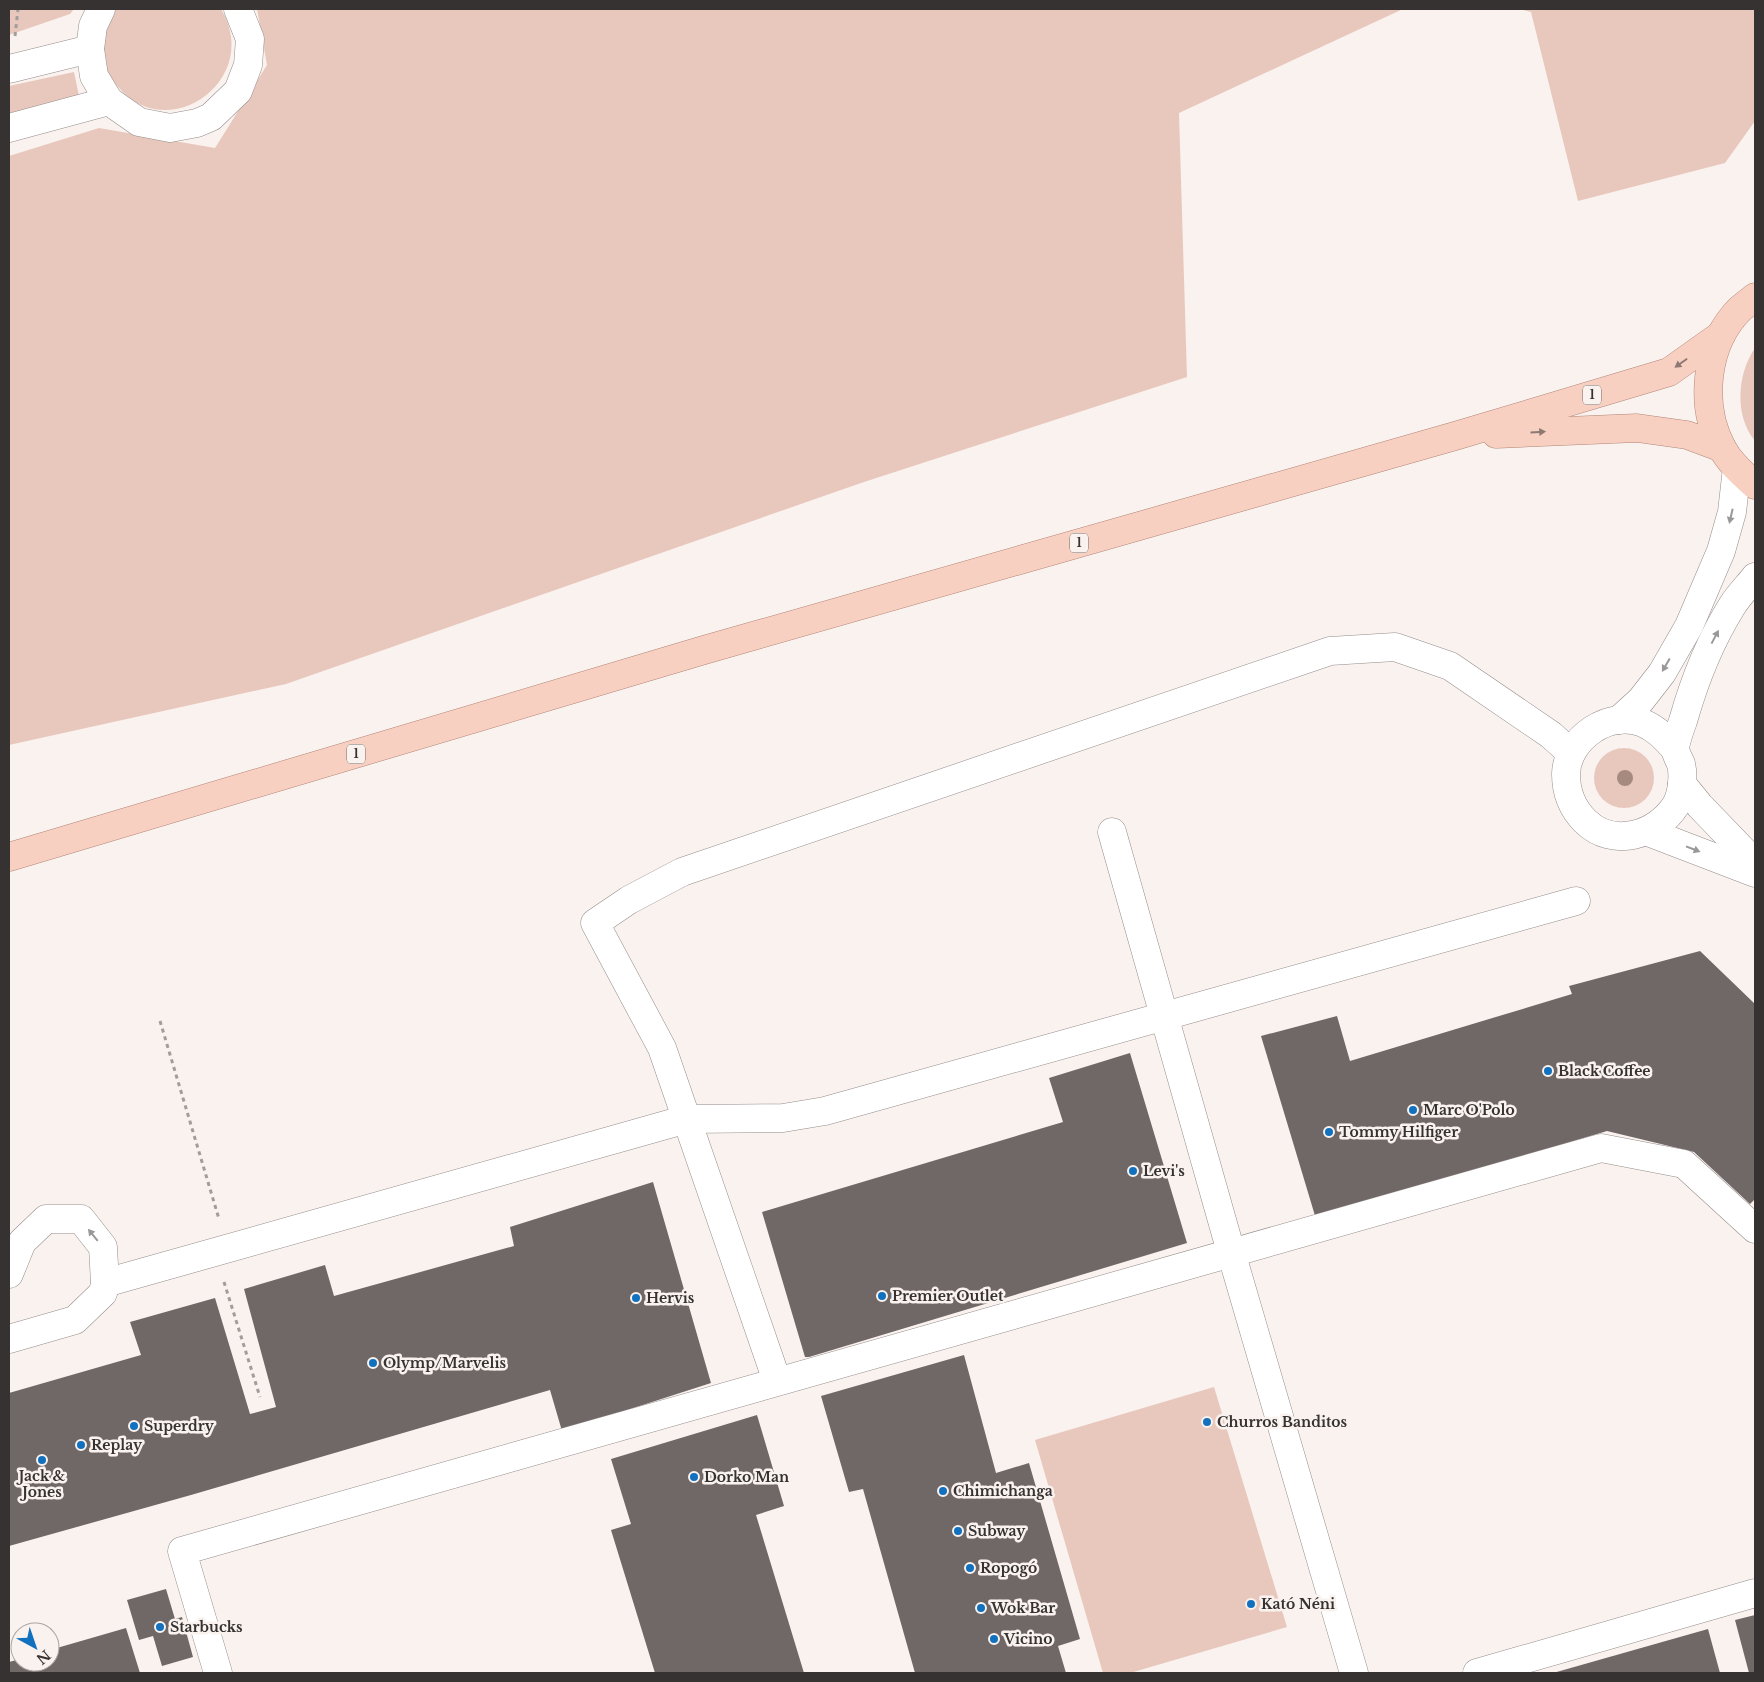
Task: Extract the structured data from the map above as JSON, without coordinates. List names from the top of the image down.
{
  "streets": {
    "main road": ["1"]
  },
  "places": [
    "Black Coffee",
    "Marc O'Polo",
    "Tommy Hilfiger",
    "Levi's",
    "Premier Outlet",
    "Hervis",
    "Olymp/Marvelis",
    "Churros Banditos",
    "Superdry",
    "Replay",
    "Jack & Jones",
    "Dorko Man",
    "Chimichanga",
    "Subway",
    "Ropogó",
    "Kató Néni",
    "Wok Bar",
    "Starbucks",
    "Vicino"
  ],
  "north": "bottom right"
}
